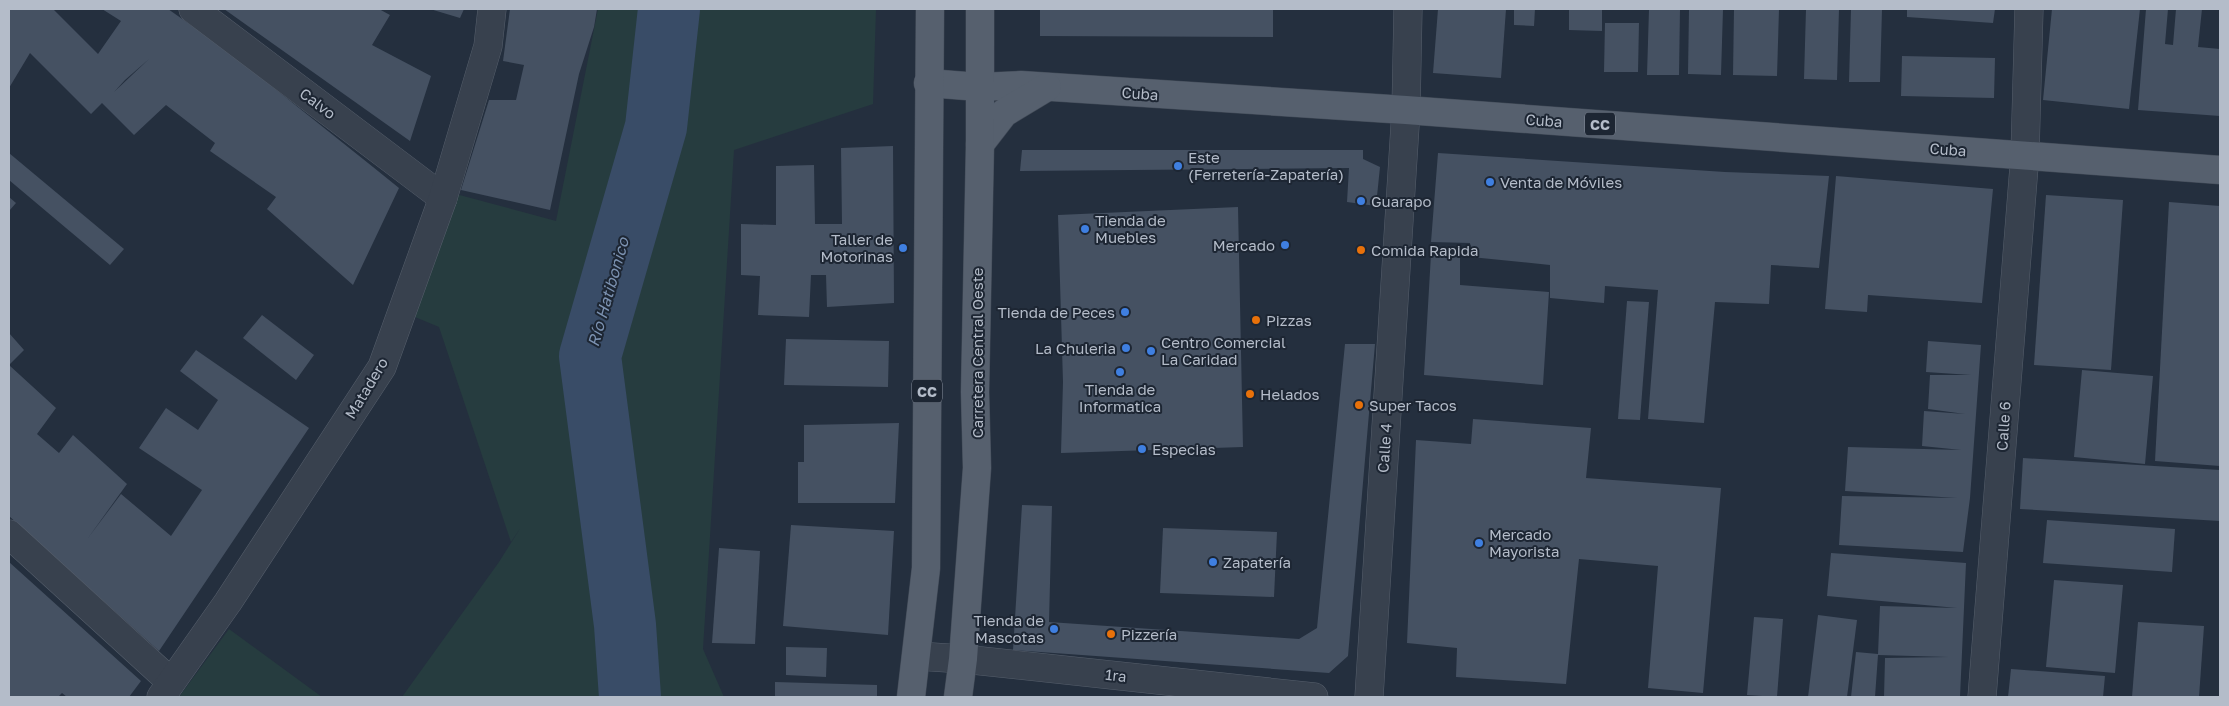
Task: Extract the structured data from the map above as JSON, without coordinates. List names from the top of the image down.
{
  "streets": {
    "main road": ["Cuba", "CC", "Carretera Central Oeste"],
    "street": [
      "Calvo",
      "Matadero",
      "Calle 6",
      "Calle 4",
      "1ra"
    ]
  },
  "crossings": [
    ["Cuba", "CC"],
    ["Cuba", "Carretera Central Oeste"],
    ["Cuba", "Calle 6"],
    ["Cuba", "Calle 4"],
    ["Calvo", "Matadero"],
    ["CC", "1ra"],
    ["Carretera Central Oeste", "1ra"]
  ],
  "water": ["Río Hatibonico"],
  "places": [
    "Este (Ferretería-Zapatería)",
    "Venta de Móviles",
    "Guarapo",
    "Tienda de Muebles",
    "Mercado",
    "Taller de Motorinas",
    "Comida Rapida",
    "Tienda de Peces",
    "Pizzas",
    "La Chuleria",
    "Centro Comercial La Caridad",
    "Tienda de Informatica",
    "Helados",
    "Super Tacos",
    "Especias",
    "Mercado Mayorista",
    "Zapatería",
    "Tienda de Mascotas",
    "Pizzería"
  ]
}
